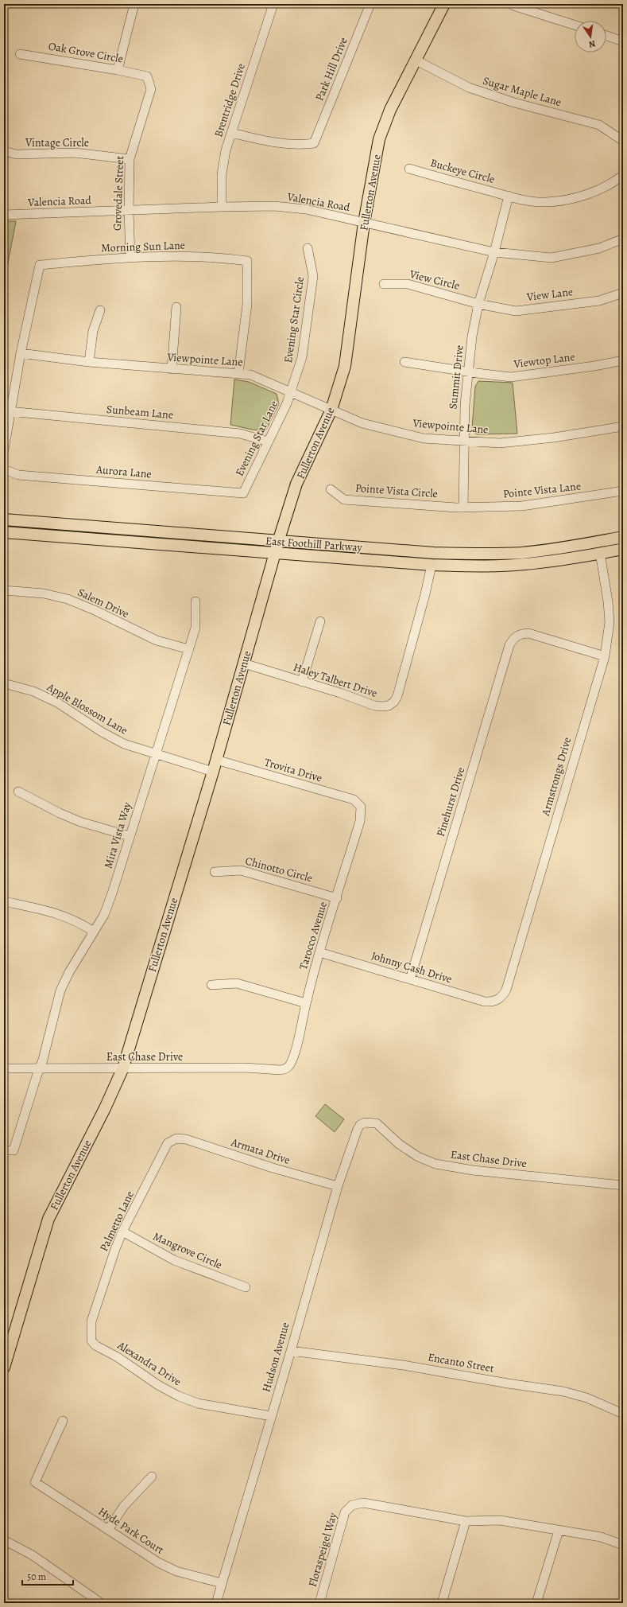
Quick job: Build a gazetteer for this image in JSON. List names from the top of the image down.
{
  "streets": {
    "main road": ["Fullerton Avenue", "East Foothill Parkway"],
    "street": [
      "Oak Grove Circle",
      "Park Hill Drive",
      "Sugar Maple Lane",
      "Brentridge Drive",
      "Vintage Circle",
      "Buckeye Circle",
      "Grovedale Street",
      "Valencia Road",
      "Morning Sun Lane",
      "View Circle",
      "View Lane",
      "Evening Star Circle",
      "Viewpointe Lane",
      "Viewtop Lane",
      "Summit Drive",
      "Sunbeam Lane",
      "Evening Star Lane",
      "Aurora Lane",
      "Pointe Vista Lane",
      "Pointe Vista Circle",
      "Salem Drive",
      "Haley Talbert Drive",
      "Apple Blossom Lane",
      "Trovita Drive",
      "Armstrongs Drive",
      "Pinehurst Drive",
      "Mira Vista Way",
      "Chinotto Circle",
      "Tarocco Avenue",
      "Johnny Cash Drive",
      "East Chase Drive",
      "Armata Drive",
      "Palmetto Lane",
      "Mangrove Circle",
      "Hudson Avenue",
      "Encanto Street",
      "Alexandra Drive",
      "Hyde Park Court",
      "Floraspeigel Way"
    ]
  },
  "crossings": [
    ["Oak Grove Circle", "Grovedale Street"],
    ["Park Hill Drive", "Brentridge Drive"],
    ["Sugar Maple Lane", "Fullerton Avenue"],
    ["Brentridge Drive", "Valencia Road"],
    ["Vintage Circle", "Grovedale Street"],
    ["Buckeye Circle", "Summit Drive"],
    ["Fullerton Avenue", "Valencia Road"],
    ["Fullerton Avenue", "Viewpointe Lane"],
    ["Fullerton Avenue", "East Foothill Parkway"],
    ["Fullerton Avenue", "Haley Talbert Drive"],
    ["Fullerton Avenue", "Apple Blossom Lane"],
    ["Fullerton Avenue", "Trovita Drive"],
    ["Fullerton Avenue", "East Chase Drive"],
    ["Grovedale Street", "Valencia Road"],
    ["Grovedale Street", "Morning Sun Lane"],
    ["Valencia Road", "Summit Drive"],
    ["Morning Sun Lane", "Viewpointe Lane"],
    ["View Circle", "View Lane"],
    ["View Circle", "Summit Drive"],
    ["View Lane", "Summit Drive"],
    ["Evening Star Circle", "Viewpointe Lane"],
    ["Evening Star Circle", "Evening Star Lane"],
    ["Viewpointe Lane", "Summit Drive"],
    ["Viewpointe Lane", "Evening Star Lane"],
    ["Viewtop Lane", "Summit Drive"],
    ["Summit Drive", "Pointe Vista Lane"],
    ["Summit Drive", "Pointe Vista Circle"],
    ["Sunbeam Lane", "Evening Star Lane"],
    ["Evening Star Lane", "Aurora Lane"],
    ["Pointe Vista Lane", "Pointe Vista Circle"],
    ["East Foothill Parkway", "Haley Talbert Drive"],
    ["East Foothill Parkway", "Armstrongs Drive"],
    ["Salem Drive", "Mira Vista Way"],
    ["Apple Blossom Lane", "Mira Vista Way"],
    ["Trovita Drive", "Tarocco Avenue"],
    ["Armstrongs Drive", "Pinehurst Drive"],
    ["Armstrongs Drive", "Johnny Cash Drive"],
    ["Pinehurst Drive", "Johnny Cash Drive"],
    ["Mira Vista Way", "East Chase Drive"],
    ["Chinotto Circle", "Tarocco Avenue"],
    ["Tarocco Avenue", "Johnny Cash Drive"],
    ["Tarocco Avenue", "East Chase Drive"],
    ["East Chase Drive", "Hudson Avenue"],
    ["Armata Drive", "Palmetto Lane"],
    ["Armata Drive", "Hudson Avenue"],
    ["Palmetto Lane", "Mangrove Circle"],
    ["Palmetto Lane", "Alexandra Drive"],
    ["Hudson Avenue", "Encanto Street"],
    ["Hudson Avenue", "Alexandra Drive"],
    ["Hudson Avenue", "Hyde Park Court"]
  ],
  "scale_bar": "50 m",
  "north": "bottom"
}
